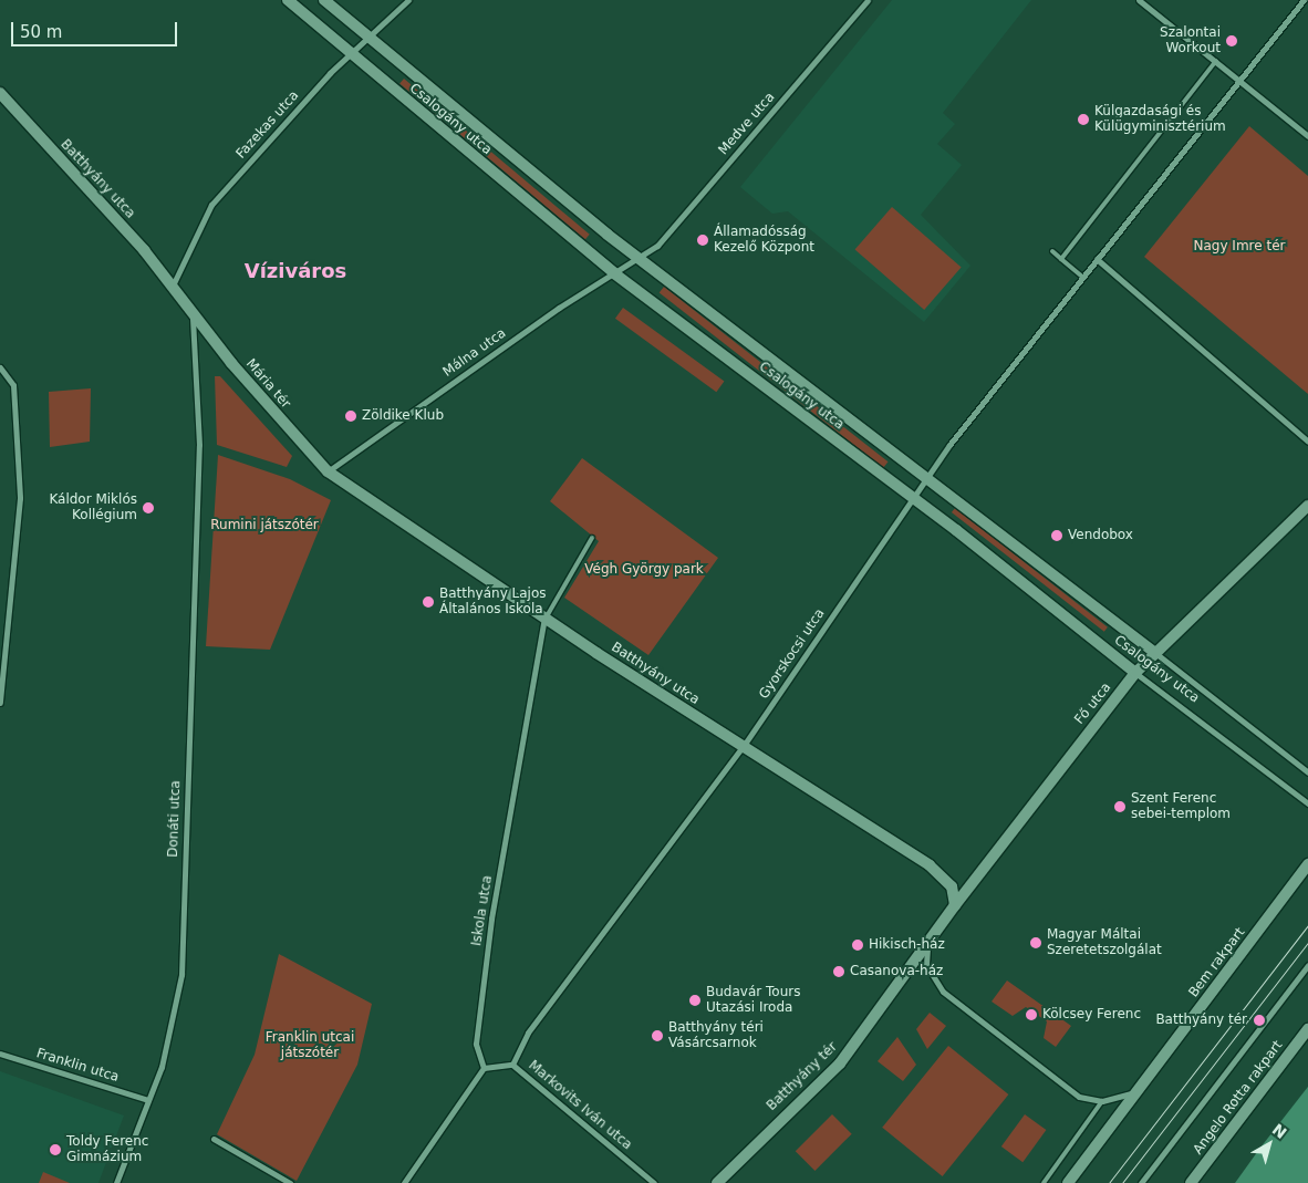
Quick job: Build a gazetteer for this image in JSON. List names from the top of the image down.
{
  "streets": {
    "street": [
      "Csalogány utca",
      "Medve utca",
      "Fazekas utca",
      "Batthyány utca",
      "Málna utca",
      "Mária tér",
      "Gyorskocsi utca",
      "Fő utca",
      "Donáti utca",
      "Iskola utca",
      "Bem rakpart",
      "Franklin utca",
      "Batthyány tér",
      "Angelo Rotta rakpart",
      "Markovits Iván utca"
    ]
  },
  "crossings": [
    ["Csalogány utca", "Medve utca"],
    ["Csalogány utca", "Fazekas utca"],
    ["Csalogány utca", "Málna utca"],
    ["Csalogány utca", "Gyorskocsi utca"],
    ["Csalogány utca", "Fő utca"],
    ["Medve utca", "Málna utca"],
    ["Fazekas utca", "Batthyány utca"],
    ["Fazekas utca", "Mária tér"],
    ["Batthyány utca", "Málna utca"],
    ["Batthyány utca", "Mária tér"],
    ["Batthyány utca", "Gyorskocsi utca"],
    ["Batthyány utca", "Fő utca"],
    ["Batthyány utca", "Iskola utca"],
    ["Málna utca", "Mária tér"],
    ["Mária tér", "Donáti utca"],
    ["Gyorskocsi utca", "Markovits Iván utca"],
    ["Fő utca", "Batthyány tér"],
    ["Donáti utca", "Franklin utca"],
    ["Iskola utca", "Markovits Iván utca"]
  ],
  "districts": ["Víziváros"],
  "parks": [
    "Nagy Imre tér",
    "Rumini játszótér",
    "Végh György park",
    "Franklin utcai játszótér"
  ],
  "places": [
    "Szalontai Workout",
    "Külgazdasági és Külügyminisztérium",
    "Államadósság Kezelő Központ",
    "Zöldike Klub",
    "Káldor Miklós Kollégium",
    "Vendobox",
    "Batthyány Lajos Általános Iskola",
    "Szent Ferenc sebei-templom",
    "Magyar Máltai Szeretetszolgálat",
    "Hikisch-ház",
    "Casanova-ház",
    "Budavár Tours Utazási Iroda",
    "Kölcsey Ferenc",
    "Batthyány tér",
    "Batthyány téri Vásárcsarnok",
    "Toldy Ferenc Gimnázium"
  ],
  "scale_bar": "50 m",
  "north": "top right"
}
